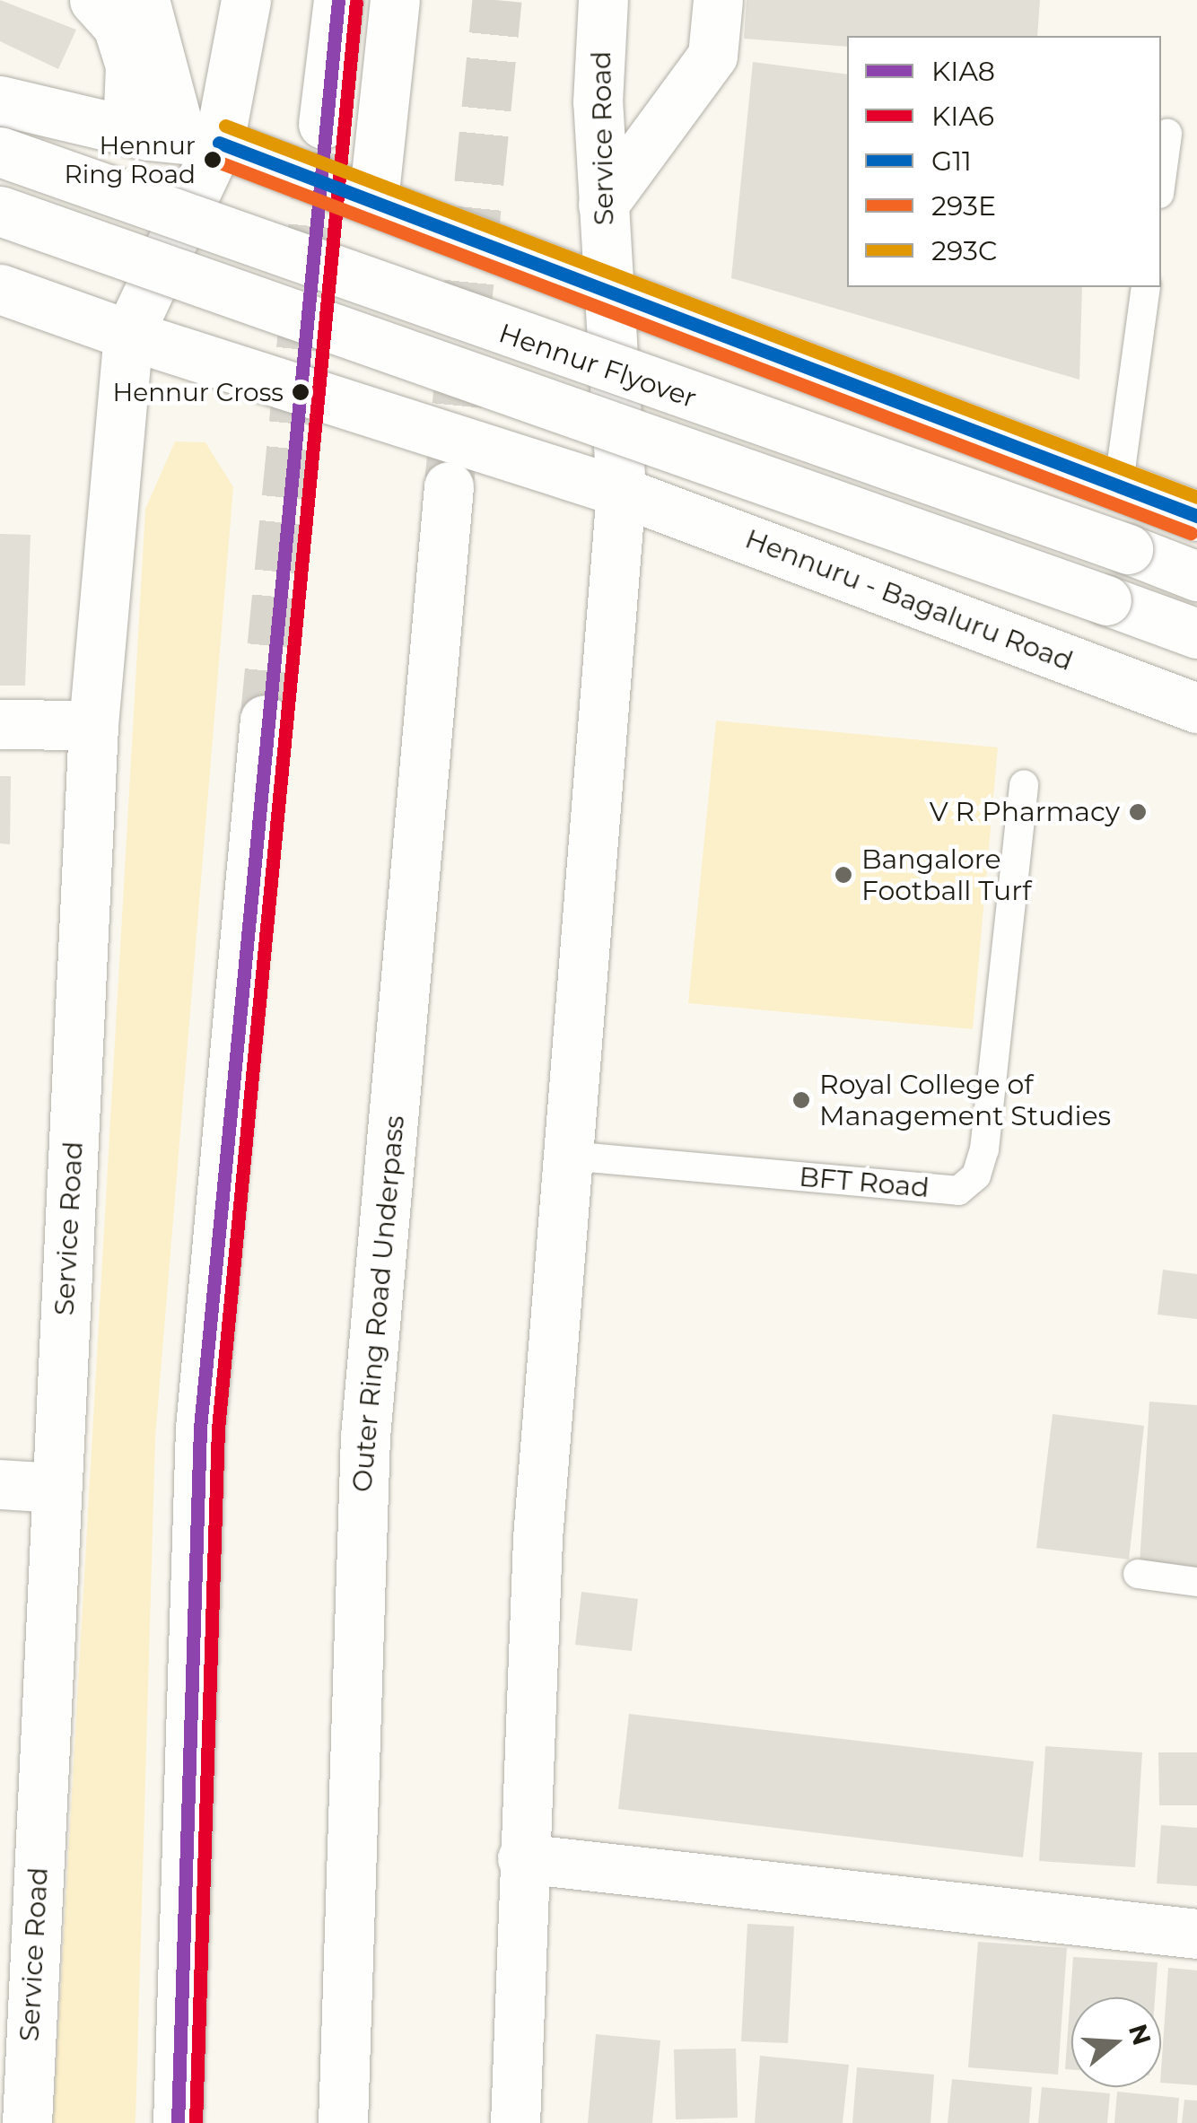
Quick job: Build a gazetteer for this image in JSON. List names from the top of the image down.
{
  "streets": {
    "main road": [
      "Service Road",
      "Hennur Flyover",
      "Hennuru - Bagaluru Road",
      "Outer Ring Road Underpass"
    ],
    "lane": ["BFT Road"]
  },
  "crossings": [
    ["Service Road", "Hennuru - Bagaluru Road"],
    ["Service Road", "BFT Road"]
  ],
  "places": [
    "Hennur Ring Road",
    "Hennur Cross",
    "V R Pharmacy",
    "Bangalore Football Turf",
    "Royal College of Management Studies"
  ],
  "lines": [
    "transit line KIA8",
    "transit line KIA6",
    "transit line 293C",
    "transit line G11",
    "transit line 293E"
  ],
  "legend": [
    "KIA8",
    "KIA6",
    "G11",
    "293E",
    "293C"
  ],
  "north": "right"
}
